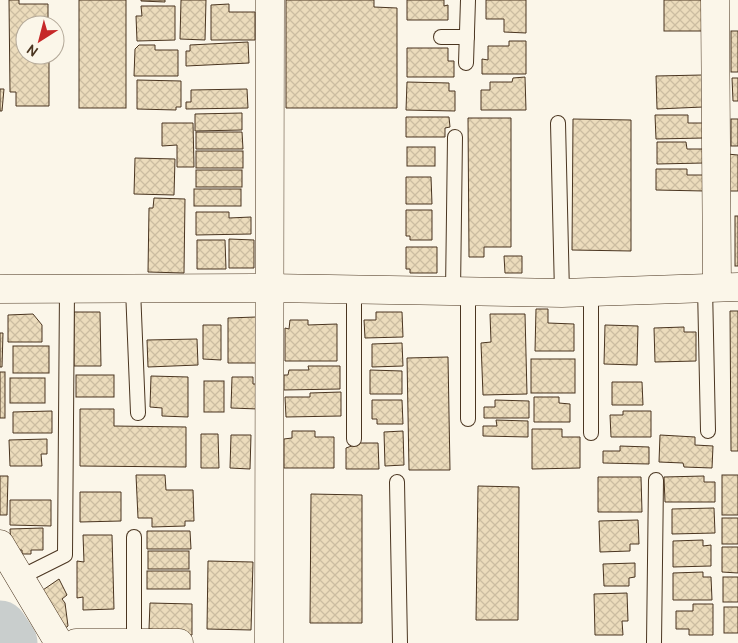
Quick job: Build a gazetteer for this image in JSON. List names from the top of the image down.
{
  "north": "bottom left"
}
